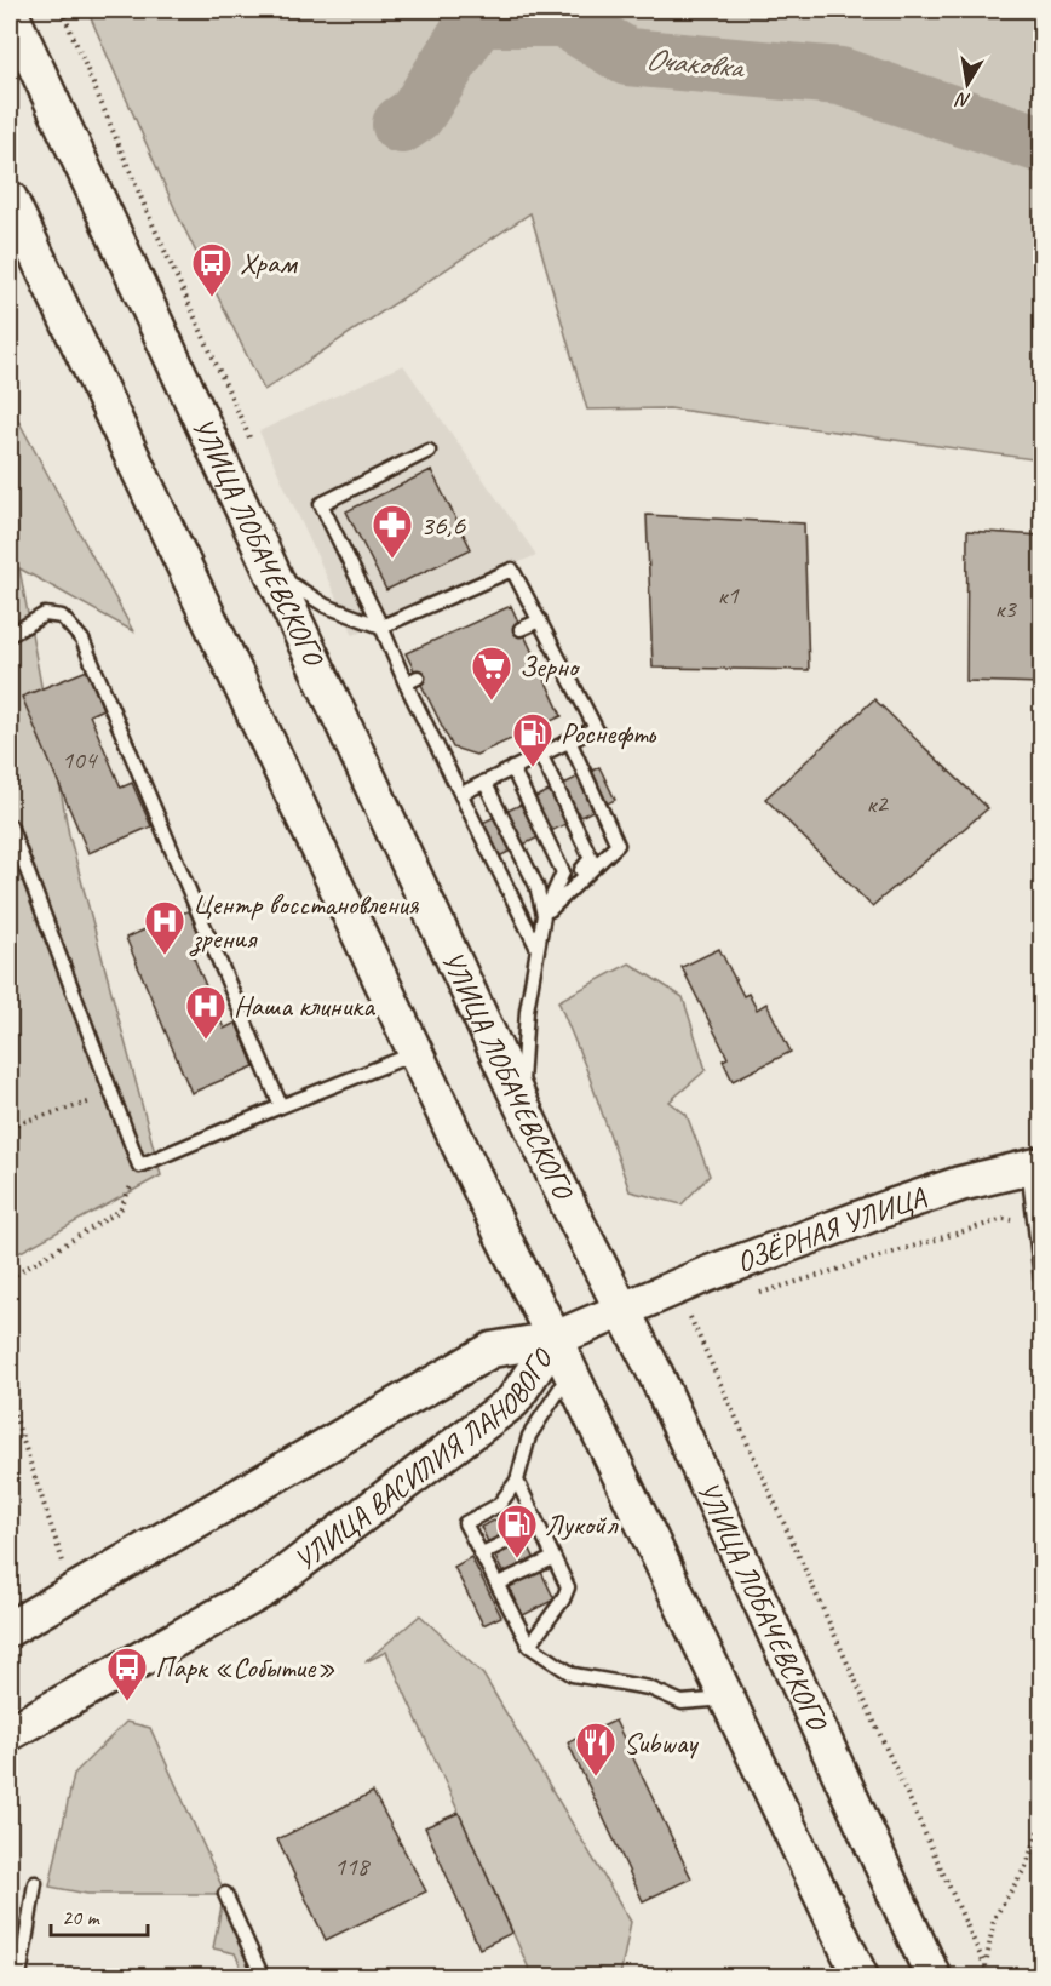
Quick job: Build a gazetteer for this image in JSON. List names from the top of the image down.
{
  "streets": {
    "main road": ["УЛИЦА ЛОБАЧЕВСКОГО", "ОЗЁРНАЯ УЛИЦА", "УЛИЦА ВАСИЛИЯ ЛАНОВОГО"]
  },
  "crossings": [
    ["УЛИЦА ЛОБАЧЕВСКОГО", "ОЗЁРНАЯ УЛИЦА"],
    ["ОЗЁРНАЯ УЛИЦА", "УЛИЦА ВАСИЛИЯ ЛАНОВОГО"]
  ],
  "water": ["Очаковка"],
  "places": {
    "bus stop": ["Храм", "Парк «Событие»"],
    "pharmacy": ["36,6"],
    "supermarket": ["Зерно"],
    "fuel station": ["Роснефть", "Лукойл"],
    "hospital": ["Центр восстановления зрения", "Наша клиника"],
    "restaurant": ["Subway"]
  },
  "house_numbers": [
    "к1",
    "к3",
    "104",
    "к2",
    "118"
  ],
  "scale_bar": "20 m",
  "north": "bottom"
}
